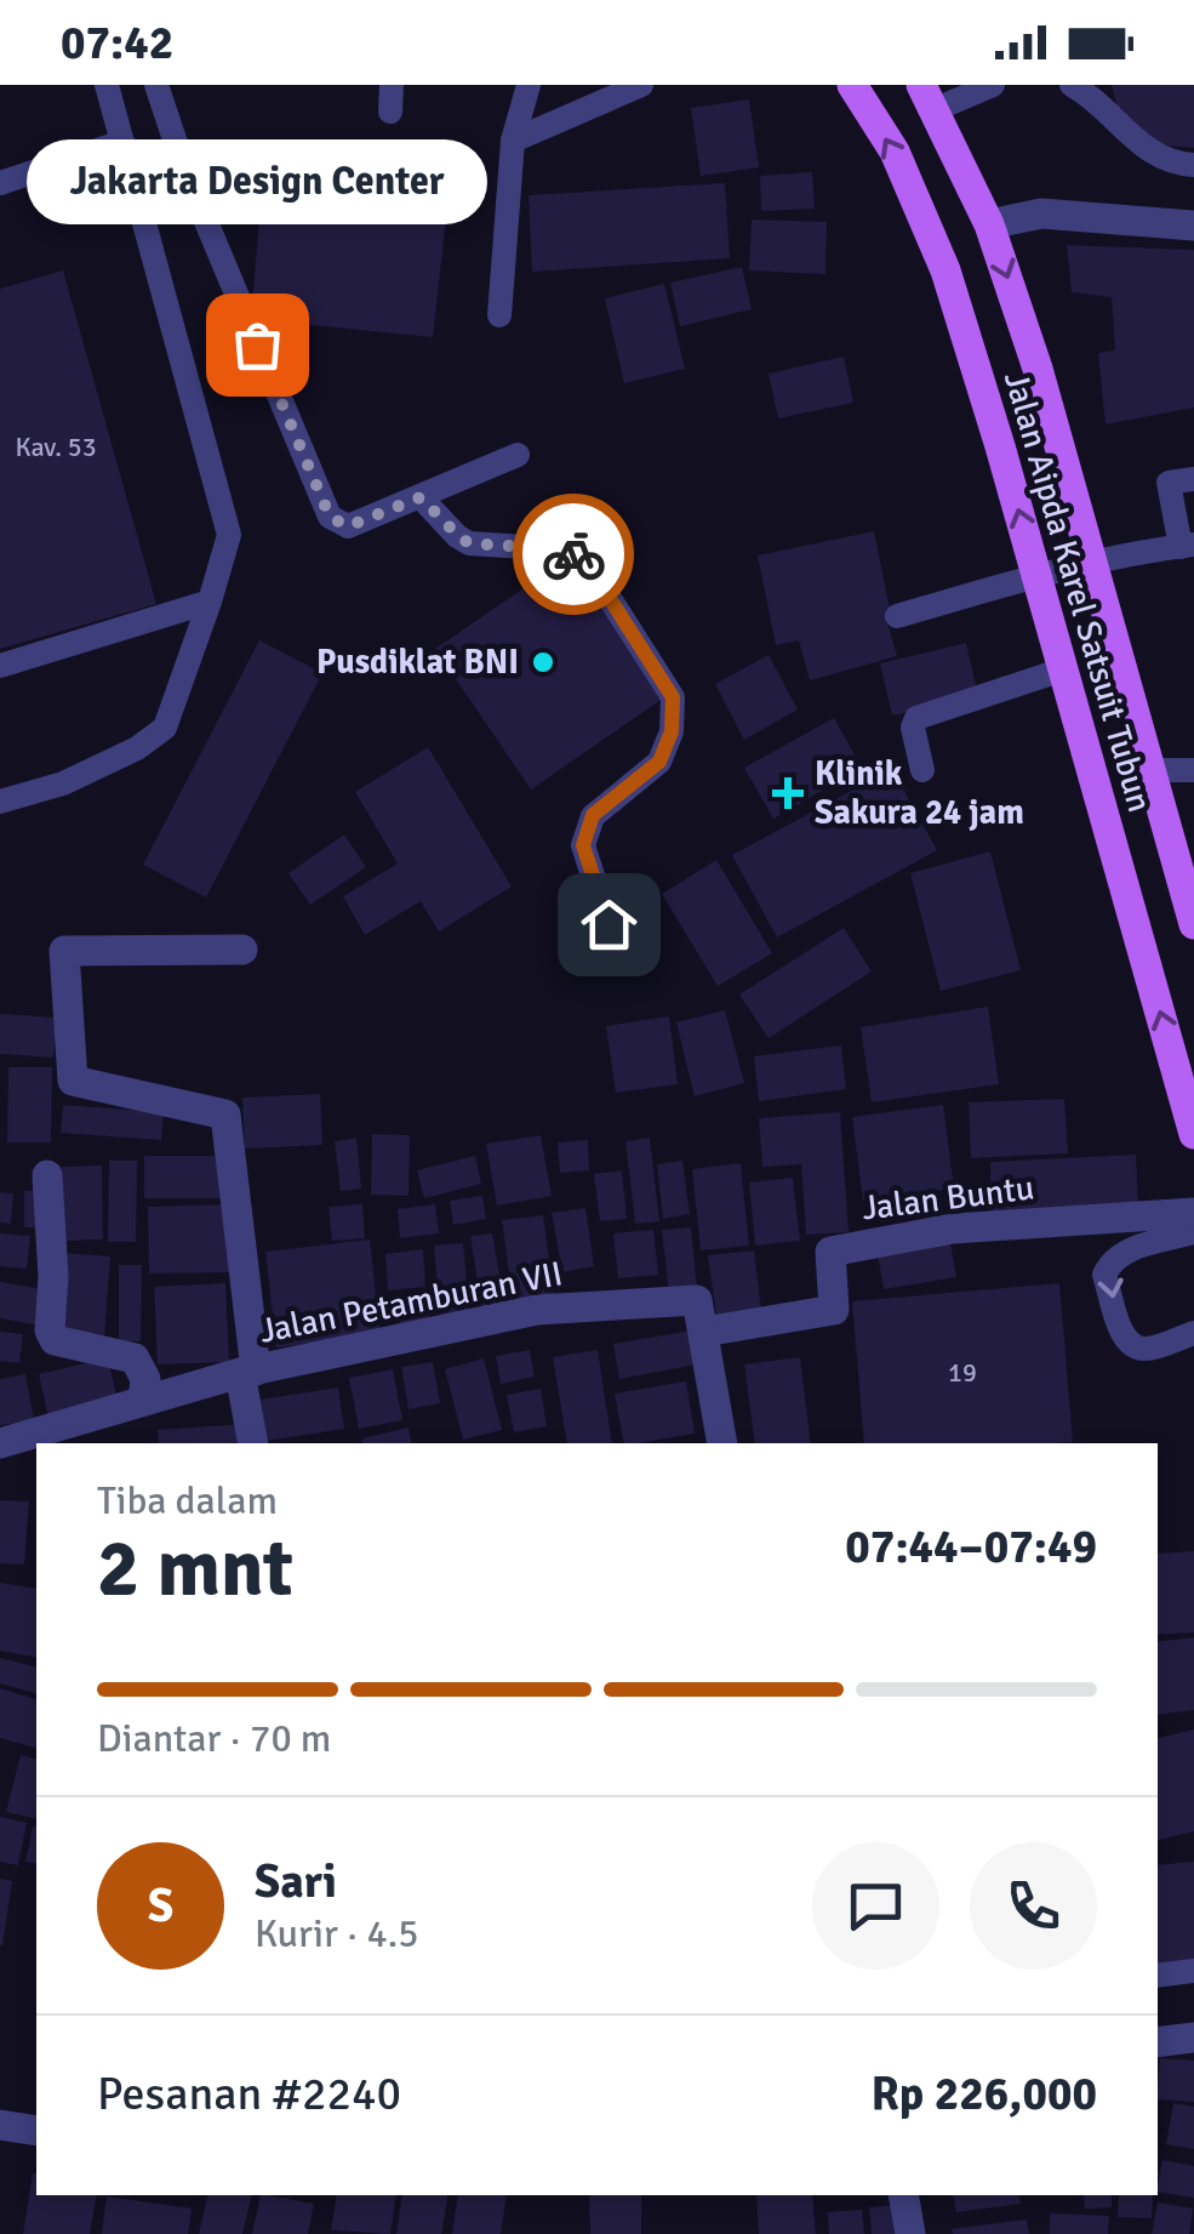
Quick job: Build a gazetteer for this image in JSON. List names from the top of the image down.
{
  "streets": {
    "main road": ["Jalan Aipda Karel Satsuit Tubun"],
    "street": ["Jalan Buntu", "Jalan Petamburan VII"]
  },
  "crossings": [
    ["Jalan Buntu", "Jalan Petamburan VII"]
  ],
  "places": {
    "other": ["Jakarta Design Center", "Pusdiklat BNI"],
    "health": ["Klinik Sakura 24 jam"]
  },
  "house_numbers": ["Kav. 53", "19"],
  "page": {
    "status": "07:42",
    "bubble": "Jakarta Design Center",
    "heading": ["2 mnt", "Tiba dalam", "07:44–07:49"],
    "panel": [
      "Sari",
      "Kurir · 4.5",
      "Pesanan #2240",
      "Rp 226,000"
    ],
    "bar": "Diantar · 70 m",
    "round": "S"
  }
}
